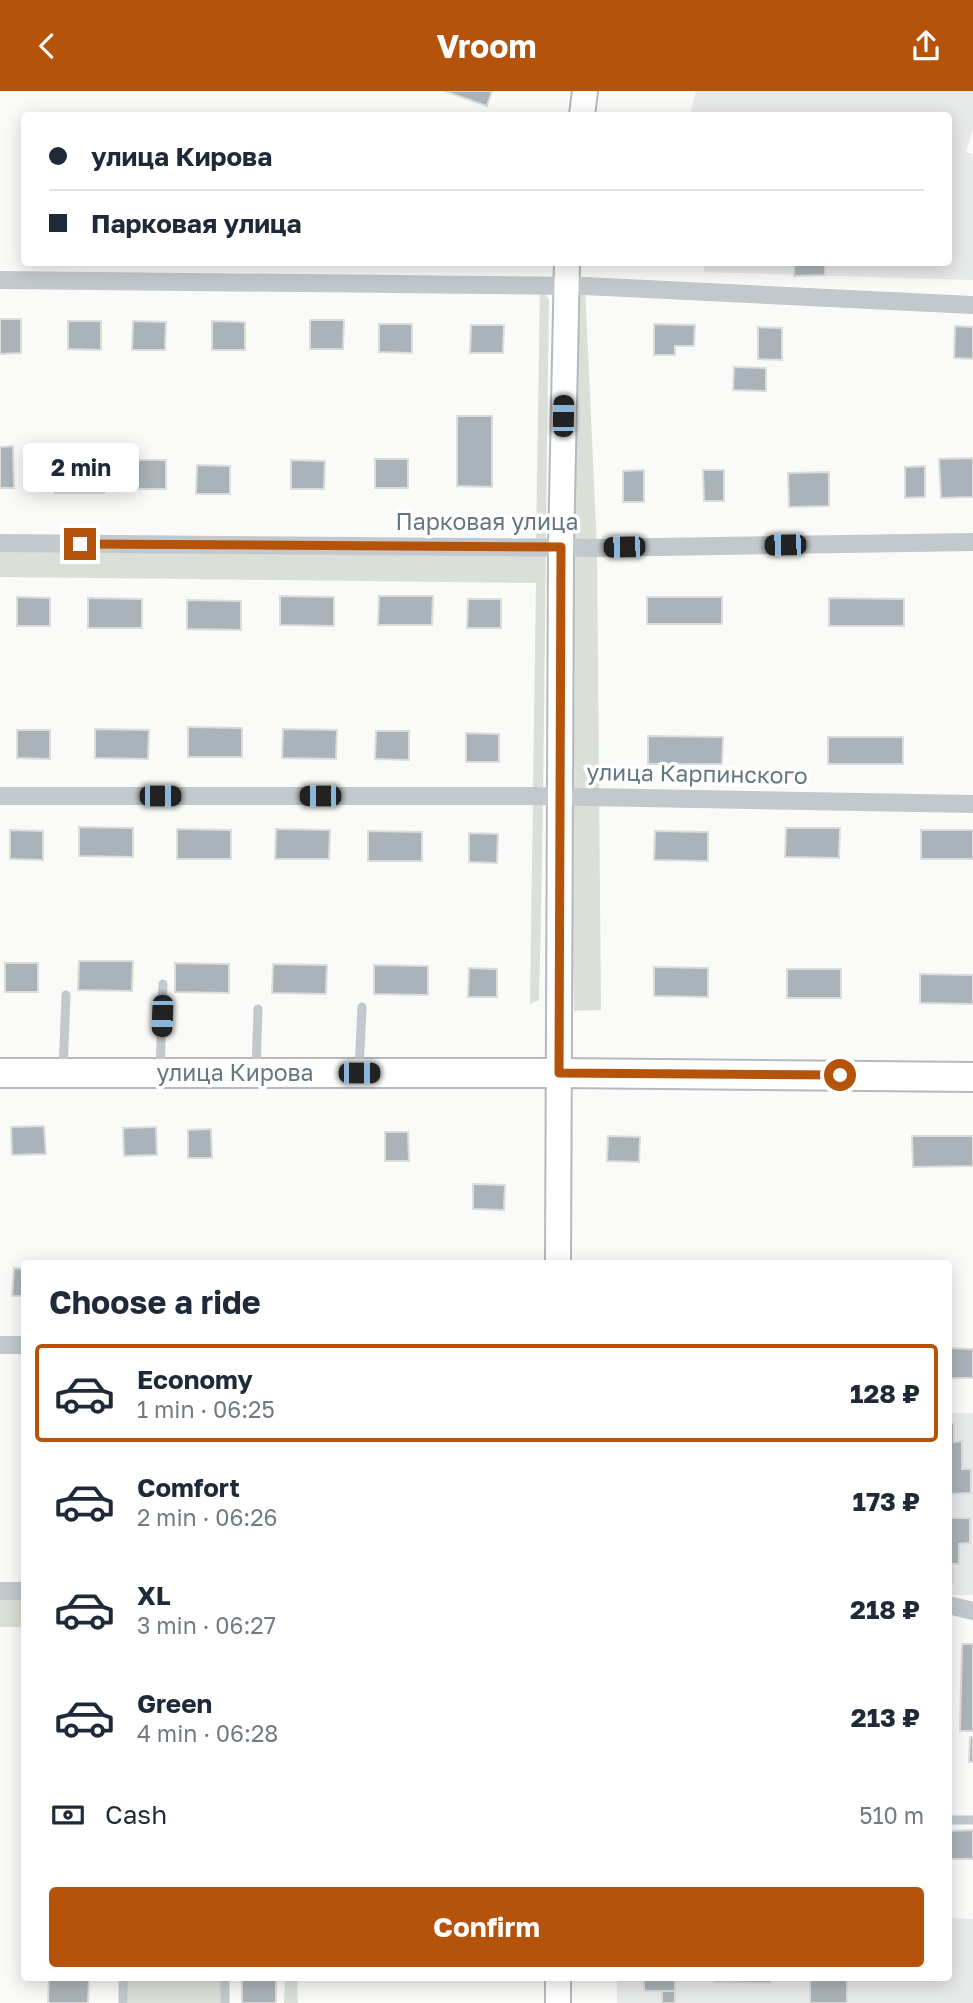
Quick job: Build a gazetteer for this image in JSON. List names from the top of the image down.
{
  "streets": {
    "main road": ["улица Кирова"],
    "street": ["Парковая улица", "улица Карпинского"]
  },
  "page": {
    "header": "Vroom",
    "banner": ["улица Кирова", "Парковая улица"],
    "bubble": "2 min",
    "heading": "Choose a ride",
    "list": [
      {
        "name": "Economy",
        "note": "1 min · 06:25",
        "value": "128 ₽"
      },
      {
        "name": "Comfort",
        "note": "2 min · 06:26",
        "value": "173 ₽"
      },
      {
        "name": "XL",
        "note": "3 min · 06:27",
        "value": "218 ₽"
      },
      {
        "name": "Green",
        "note": "4 min · 06:28",
        "value": "213 ₽"
      }
    ],
    "pay": ["Cash", "510 m"],
    "buttons": "Confirm"
  }
}
